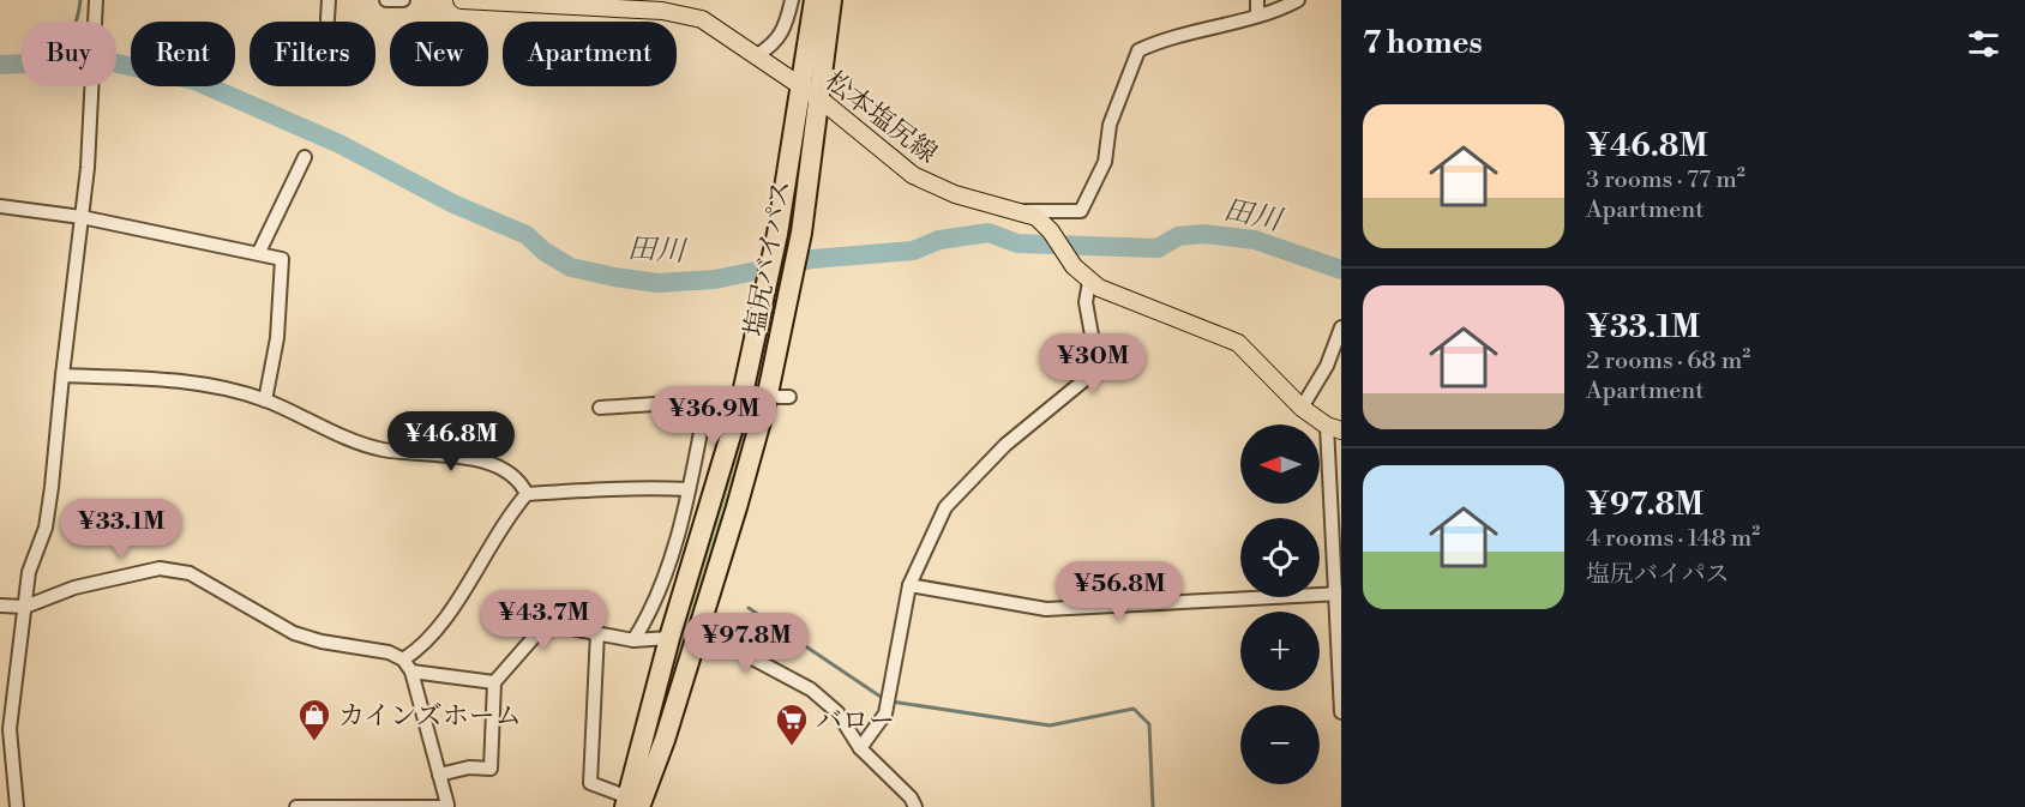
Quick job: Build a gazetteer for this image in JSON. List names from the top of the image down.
{
  "streets": {
    "highway": ["塩尻バイパス"],
    "main road": ["松本塩尻線"]
  },
  "crossings": [
    ["松本塩尻線", "塩尻バイパス"]
  ],
  "water": ["田川"],
  "places": {
    "shop": ["カインズホーム"],
    "supermarket": ["バロー"]
  },
  "north": "left",
  "page": {
    "heading": "7 homes",
    "chip": [
      "Buy",
      "Rent",
      "Filters",
      "New",
      "Apartment"
    ],
    "list": [
      {
        "name": "¥46.8M",
        "note": "3 rooms · 77 m² · Apartment"
      },
      {
        "name": "¥33.1M",
        "note": "2 rooms · 68 m² · Apartment"
      },
      {
        "name": "¥97.8M",
        "note": "4 rooms · 148 m² · 塩尻バイパス"
      }
    ],
    "price": [
      "¥30M",
      "¥36.9M",
      "¥46.8M",
      "¥33.1M",
      "¥56.8M",
      "¥43.7M",
      "¥97.8M"
    ],
    "map_buttons": ["+", "−"]
  }
}
